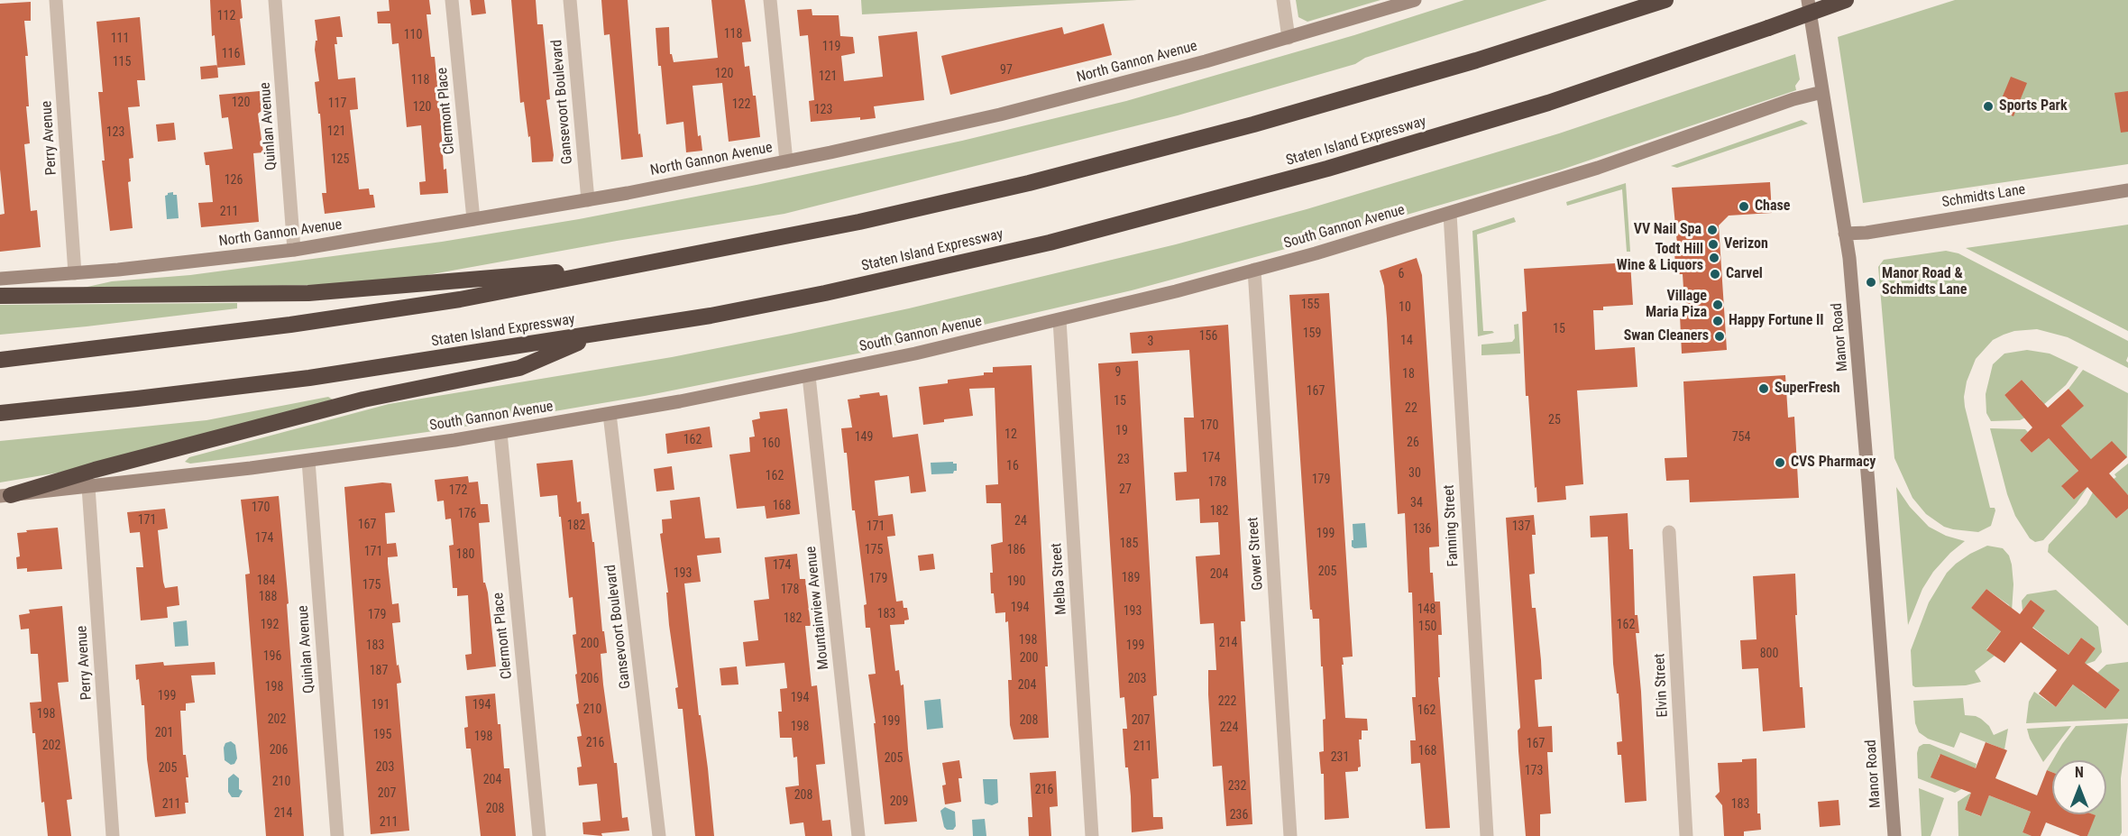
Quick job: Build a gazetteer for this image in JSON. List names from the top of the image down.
{
  "streets": {
    "highway": ["Staten Island Expressway"],
    "street": [
      "North Gannon Avenue",
      "Gansevoort Boulevard",
      "Clermont Place",
      "Quinlan Avenue",
      "Perry Avenue",
      "Schmidts Lane",
      "South Gannon Avenue",
      "Manor Road",
      "Fanning Street",
      "Gower Street",
      "Melba Street",
      "Mountainview Avenue",
      "Elvin Street"
    ]
  },
  "crossings": [
    ["North Gannon Avenue", "Gansevoort Boulevard"],
    ["North Gannon Avenue", "Clermont Place"],
    ["North Gannon Avenue", "Quinlan Avenue"],
    ["North Gannon Avenue", "Perry Avenue"],
    ["Gansevoort Boulevard", "South Gannon Avenue"],
    ["Clermont Place", "South Gannon Avenue"],
    ["Quinlan Avenue", "South Gannon Avenue"],
    ["Perry Avenue", "South Gannon Avenue"],
    ["Schmidts Lane", "Manor Road"],
    ["South Gannon Avenue", "Manor Road"],
    ["South Gannon Avenue", "Fanning Street"],
    ["South Gannon Avenue", "Gower Street"],
    ["South Gannon Avenue", "Melba Street"],
    ["South Gannon Avenue", "Mountainview Avenue"]
  ],
  "places": [
    "Sports Park",
    "Chase",
    "VV Nail Spa",
    "Verizon",
    "Todt Hill Wine & Liquors",
    "Carvel",
    "Manor Road & Schmidts Lane",
    "Village Maria Piza",
    "Happy Fortune II",
    "Swan Cleaners",
    "SuperFresh",
    "CVS Pharmacy"
  ],
  "house_numbers": [
    "112",
    "118",
    "110",
    "111",
    "119",
    "116",
    "115",
    "97",
    "120",
    "121",
    "118",
    "120",
    "117",
    "122",
    "120",
    "123",
    "121",
    "123",
    "125",
    "126",
    "211",
    "6",
    "155",
    "10",
    "15",
    "159",
    "156",
    "14",
    "3",
    "9",
    "18",
    "167",
    "15",
    "22",
    "25",
    "170",
    "19",
    "12",
    "149",
    "754",
    "162",
    "26",
    "160",
    "174",
    "23",
    "16",
    "30",
    "162",
    "179",
    "178",
    "27",
    "172",
    "34",
    "168",
    "170",
    "182",
    "176",
    "171",
    "24",
    "167",
    "182",
    "171",
    "137",
    "136",
    "199",
    "174",
    "185",
    "175",
    "186",
    "171",
    "180",
    "174",
    "205",
    "193",
    "204",
    "189",
    "179",
    "184",
    "190",
    "175",
    "178",
    "188",
    "194",
    "148",
    "193",
    "183",
    "179",
    "182",
    "192",
    "162",
    "150",
    "198",
    "214",
    "200",
    "183",
    "199",
    "800",
    "196",
    "200",
    "187",
    "206",
    "203",
    "204",
    "198",
    "199",
    "194",
    "222",
    "191",
    "194",
    "210",
    "162",
    "198",
    "202",
    "208",
    "207",
    "199",
    "198",
    "224",
    "201",
    "195",
    "198",
    "216",
    "167",
    "202",
    "211",
    "206",
    "168",
    "231",
    "205",
    "203",
    "205",
    "173",
    "204",
    "210",
    "232",
    "216",
    "207",
    "208",
    "209",
    "211",
    "183",
    "208",
    "214",
    "236",
    "211"
  ],
  "north": "top"
}
